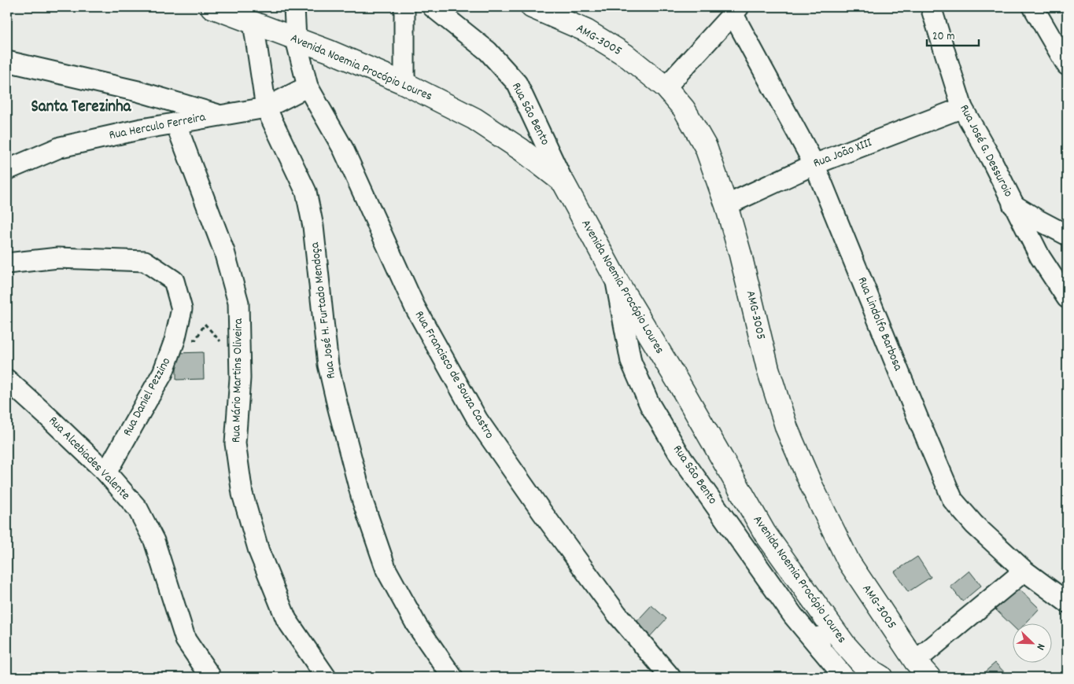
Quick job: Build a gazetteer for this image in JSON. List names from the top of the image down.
{
  "streets": {
    "street": [
      "AMG-3005",
      "Avenida Noemia Procópio Loures",
      "Rua São Bento",
      "Rua Herculo Ferreira",
      "Rua José G. Dessuroio",
      "Rua João XIII",
      "Rua José H. Furtado Mendoça",
      "Rua Lindolfo Barbosa",
      "Rua Francisco de Souza Castro",
      "Rua Mário Martins Oliveira",
      "Rua Daniel Pezzino",
      "Rua Alcebiades Valente"
    ]
  },
  "crossings": [
    ["AMG-3005", "Rua João XIII"],
    ["Avenida Noemia Procópio Loures", "Rua São Bento"],
    ["Avenida Noemia Procópio Loures", "Rua José H. Furtado Mendoça"],
    ["Avenida Noemia Procópio Loures", "Rua Francisco de Souza Castro"],
    ["Rua Herculo Ferreira", "Rua José H. Furtado Mendoça"],
    ["Rua Herculo Ferreira", "Rua Francisco de Souza Castro"],
    ["Rua Herculo Ferreira", "Rua Mário Martins Oliveira"],
    ["Rua José G. Dessuroio", "Rua João XIII"],
    ["Rua João XIII", "Rua Lindolfo Barbosa"],
    ["Rua Daniel Pezzino", "Rua Alcebiades Valente"]
  ],
  "districts": ["Santa Terezinha"],
  "scale_bar": "20 m",
  "north": "bottom right"
}
